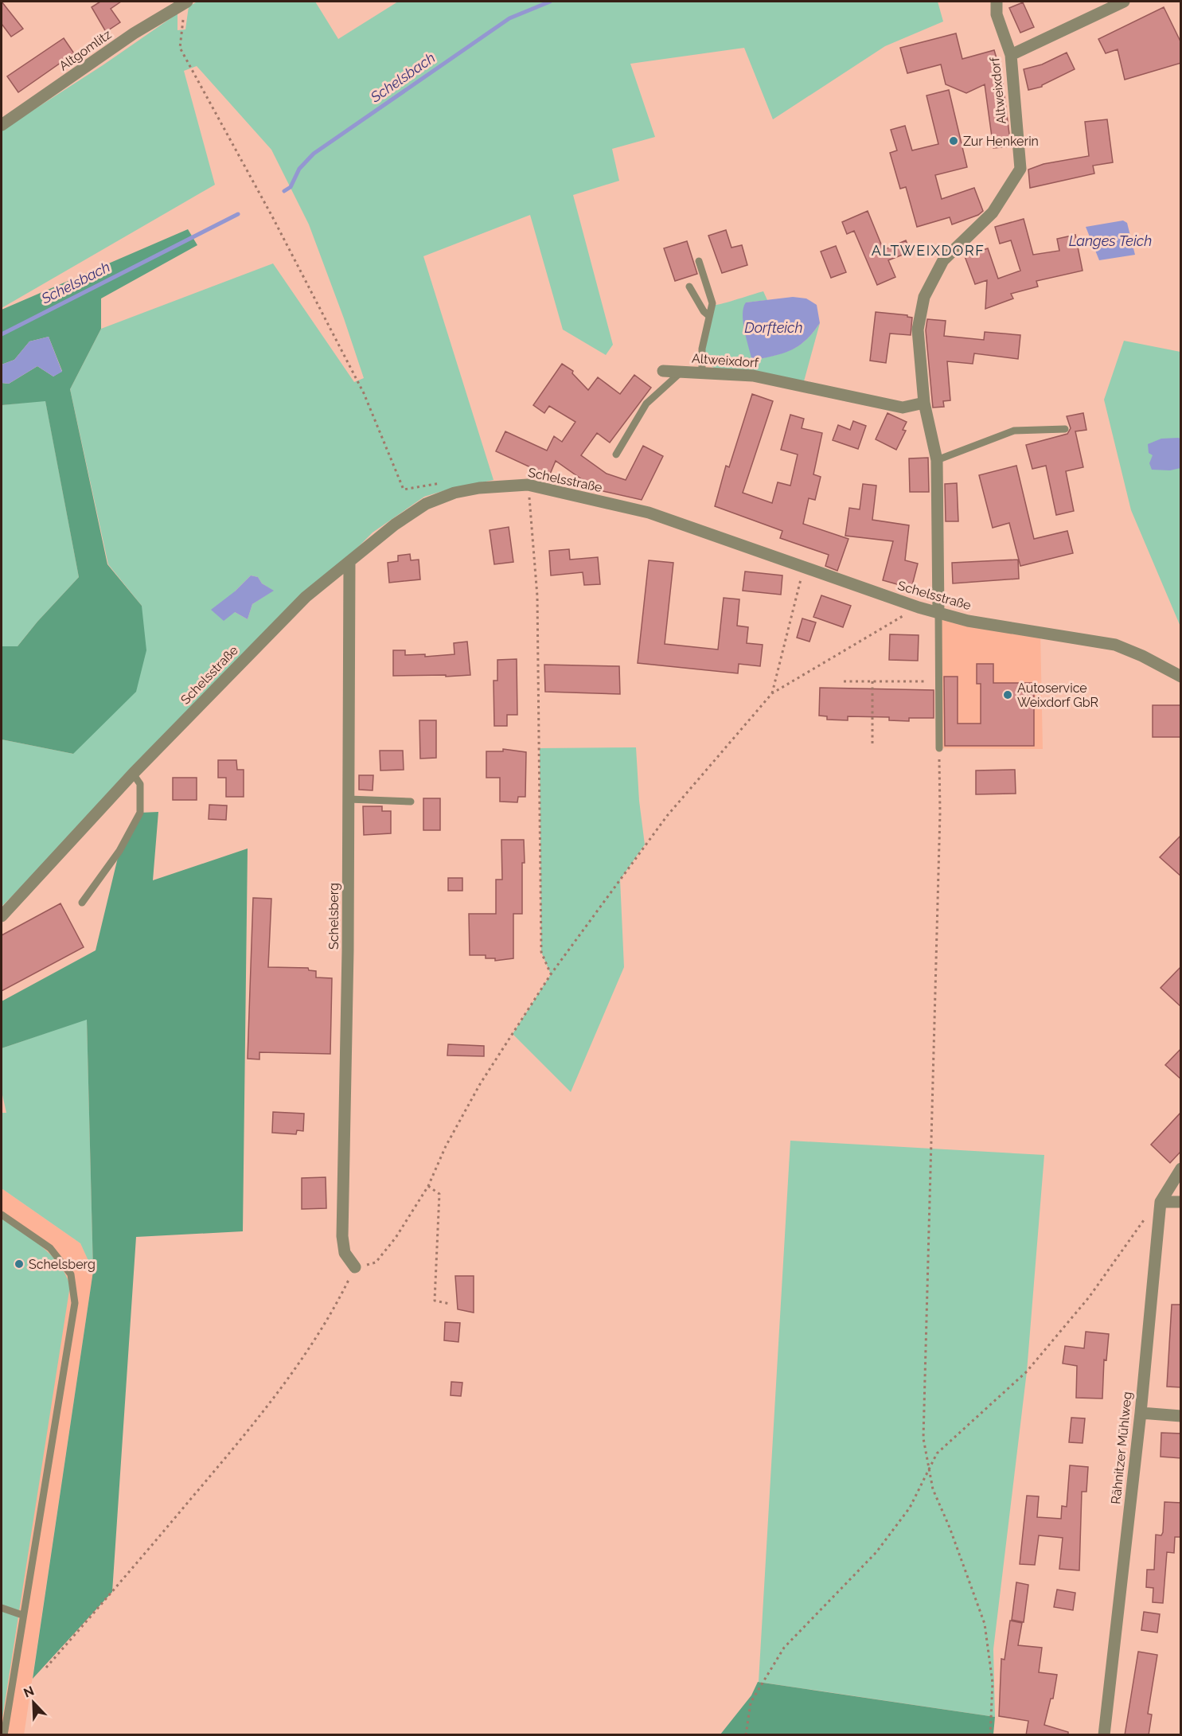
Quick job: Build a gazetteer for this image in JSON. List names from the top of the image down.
{
  "streets": {
    "street": [
      "Altgomlitz",
      "Altweixdorf",
      "Schelsstraße",
      "Schelsberg",
      "Rähnitzer Mühlweg"
    ]
  },
  "crossings": [
    ["Altweixdorf", "Schelsstraße"],
    ["Schelsstraße", "Schelsberg"]
  ],
  "districts": ["ALTWEIXDORF"],
  "water": ["Schelsbach", "Langes Teich", "Dorfteich"],
  "places": ["Zur Henkerin", "Autoservice Weixdorf GbR", "Schelsberg"],
  "north": "top left"
}
